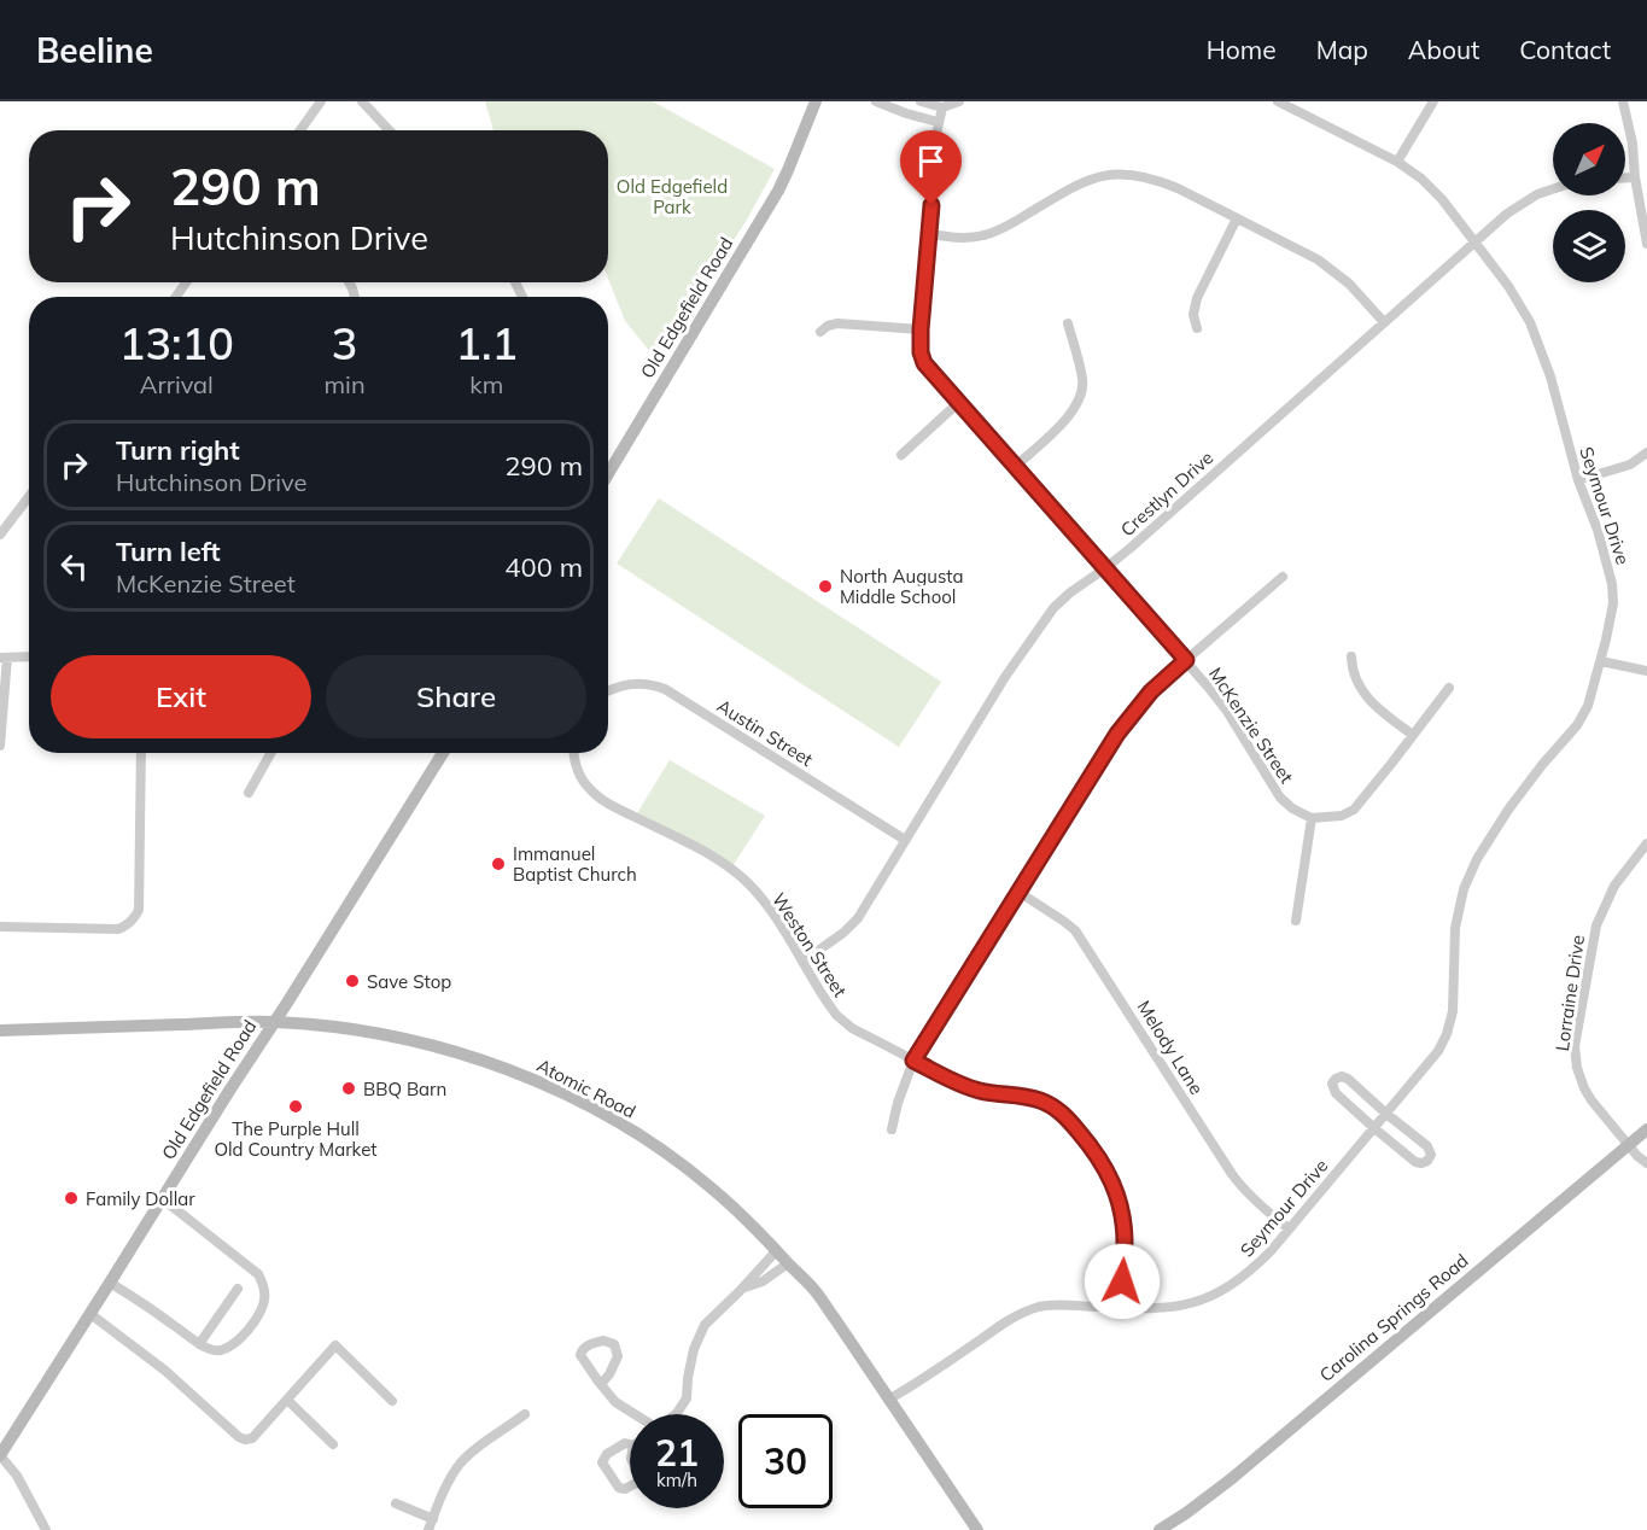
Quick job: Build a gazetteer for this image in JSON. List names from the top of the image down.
{
  "streets": {
    "street": [
      "Old Edgefield Road",
      "Crestlyn Drive",
      "Seymour Drive",
      "McKenzie Street",
      "Austin Street",
      "Weston Street",
      "Lorraine Drive",
      "Melody Lane",
      "Atomic Road",
      "Carolina Springs Road"
    ]
  },
  "crossings": [
    ["Old Edgefield Road", "Atomic Road"],
    ["Crestlyn Drive", "Seymour Drive"],
    ["Crestlyn Drive", "McKenzie Street"],
    ["Crestlyn Drive", "Austin Street"],
    ["Crestlyn Drive", "Weston Street"],
    ["Seymour Drive", "Weston Street"],
    ["Seymour Drive", "Melody Lane"],
    ["Seymour Drive", "Atomic Road"],
    ["Lorraine Drive", "Carolina Springs Road"]
  ],
  "parks": ["Old Edgefield Park"],
  "places": [
    "North Augusta Middle School",
    "Immanuel Baptist Church",
    "Save Stop",
    "BBQ Barn",
    "The Purple Hull Old Country Market",
    "Family Dollar"
  ],
  "north": "top right",
  "page": {
    "header": "Beeline",
    "nav": [
      "Home",
      "Map",
      "About",
      "Contact"
    ],
    "turn": ["290 m", "Hutchinson Drive"],
    "eta": [
      "13:10",
      "Arrival",
      "3",
      "min",
      "1.1",
      "km"
    ],
    "list": [
      {
        "name": "Turn right",
        "note": "Hutchinson Drive",
        "value": "290 m"
      },
      {
        "name": "Turn left",
        "note": "McKenzie Street",
        "value": "400 m"
      }
    ],
    "buttons": ["Exit", "Share"],
    "speed": "21 km/h",
    "limit": "30"
  }
}
